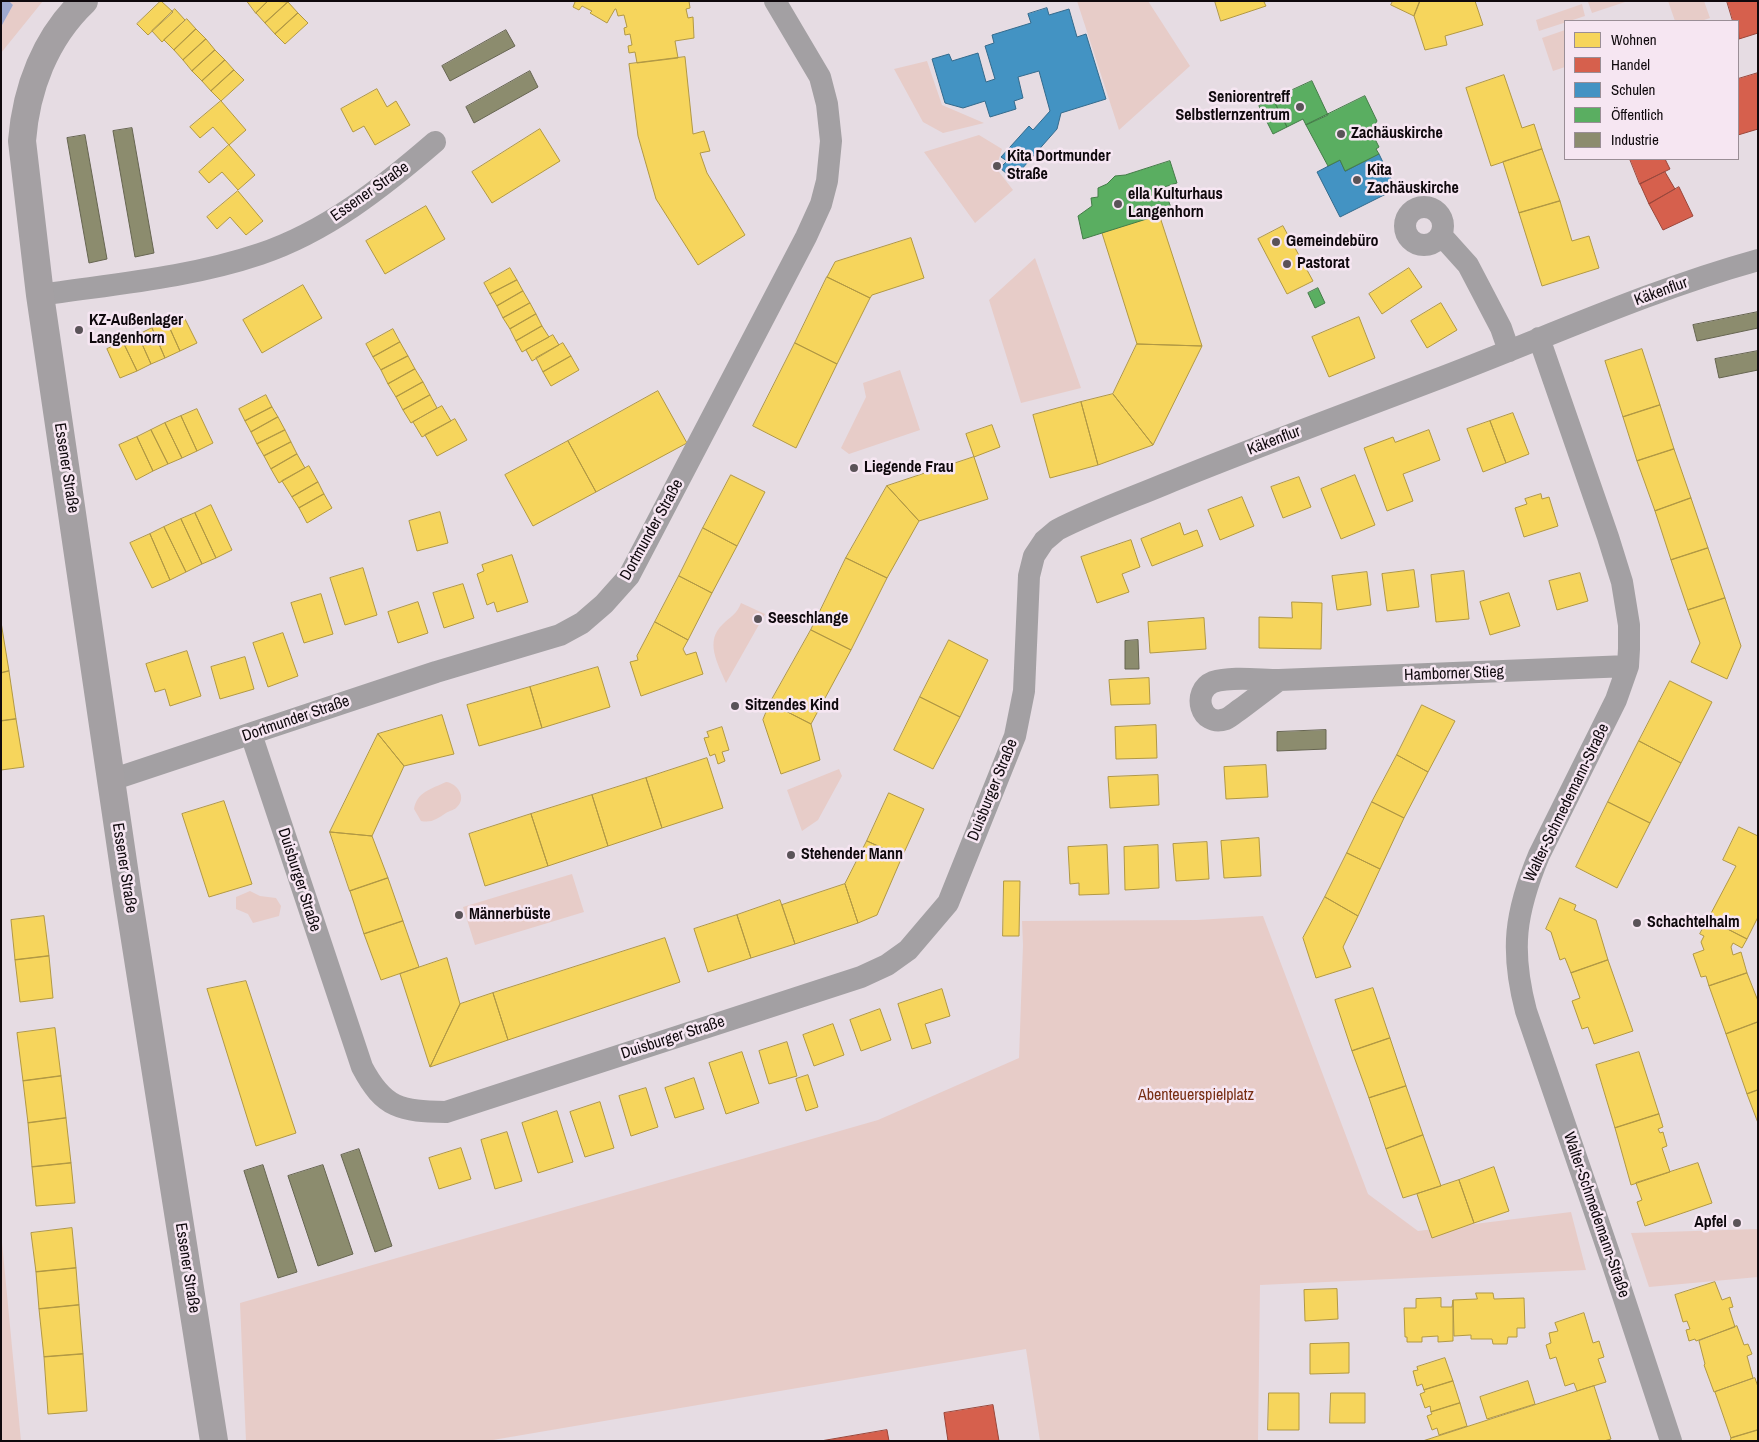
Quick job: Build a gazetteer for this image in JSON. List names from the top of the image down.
{
  "streets": {
    "street": [
      "Essener Straße",
      "Käkenflur",
      "Dortmunder Straße",
      "Hamborner Stieg",
      "Duisburger Straße",
      "Walter-Schmedemann-Straße"
    ]
  },
  "crossings": [
    ["Essener Straße", "Dortmunder Straße"],
    ["Käkenflur", "Duisburger Straße"],
    ["Käkenflur", "Walter-Schmedemann-Straße"],
    ["Dortmunder Straße", "Duisburger Straße"],
    ["Hamborner Stieg", "Walter-Schmedemann-Straße"]
  ],
  "parks": ["Abenteuerspielplatz"],
  "places": [
    "Seniorentreff Selbstlernzentrum",
    "Zachäuskirche",
    "Kita Dortmunder Straße",
    "Kita Zachäuskirche",
    "ella Kulturhaus Langenhorn",
    "Gemeindebüro",
    "Pastorat",
    "KZ-Außenlager Langenhorn",
    "Liegende Frau",
    "Seeschlange",
    "Sitzendes Kind",
    "Stehender Mann",
    "Männerbüste",
    "Schachtelhalm",
    "Apfel"
  ],
  "legend": [
    "Wohnen",
    "Handel",
    "Schulen",
    "Öffentlich",
    "Industrie"
  ]
}
